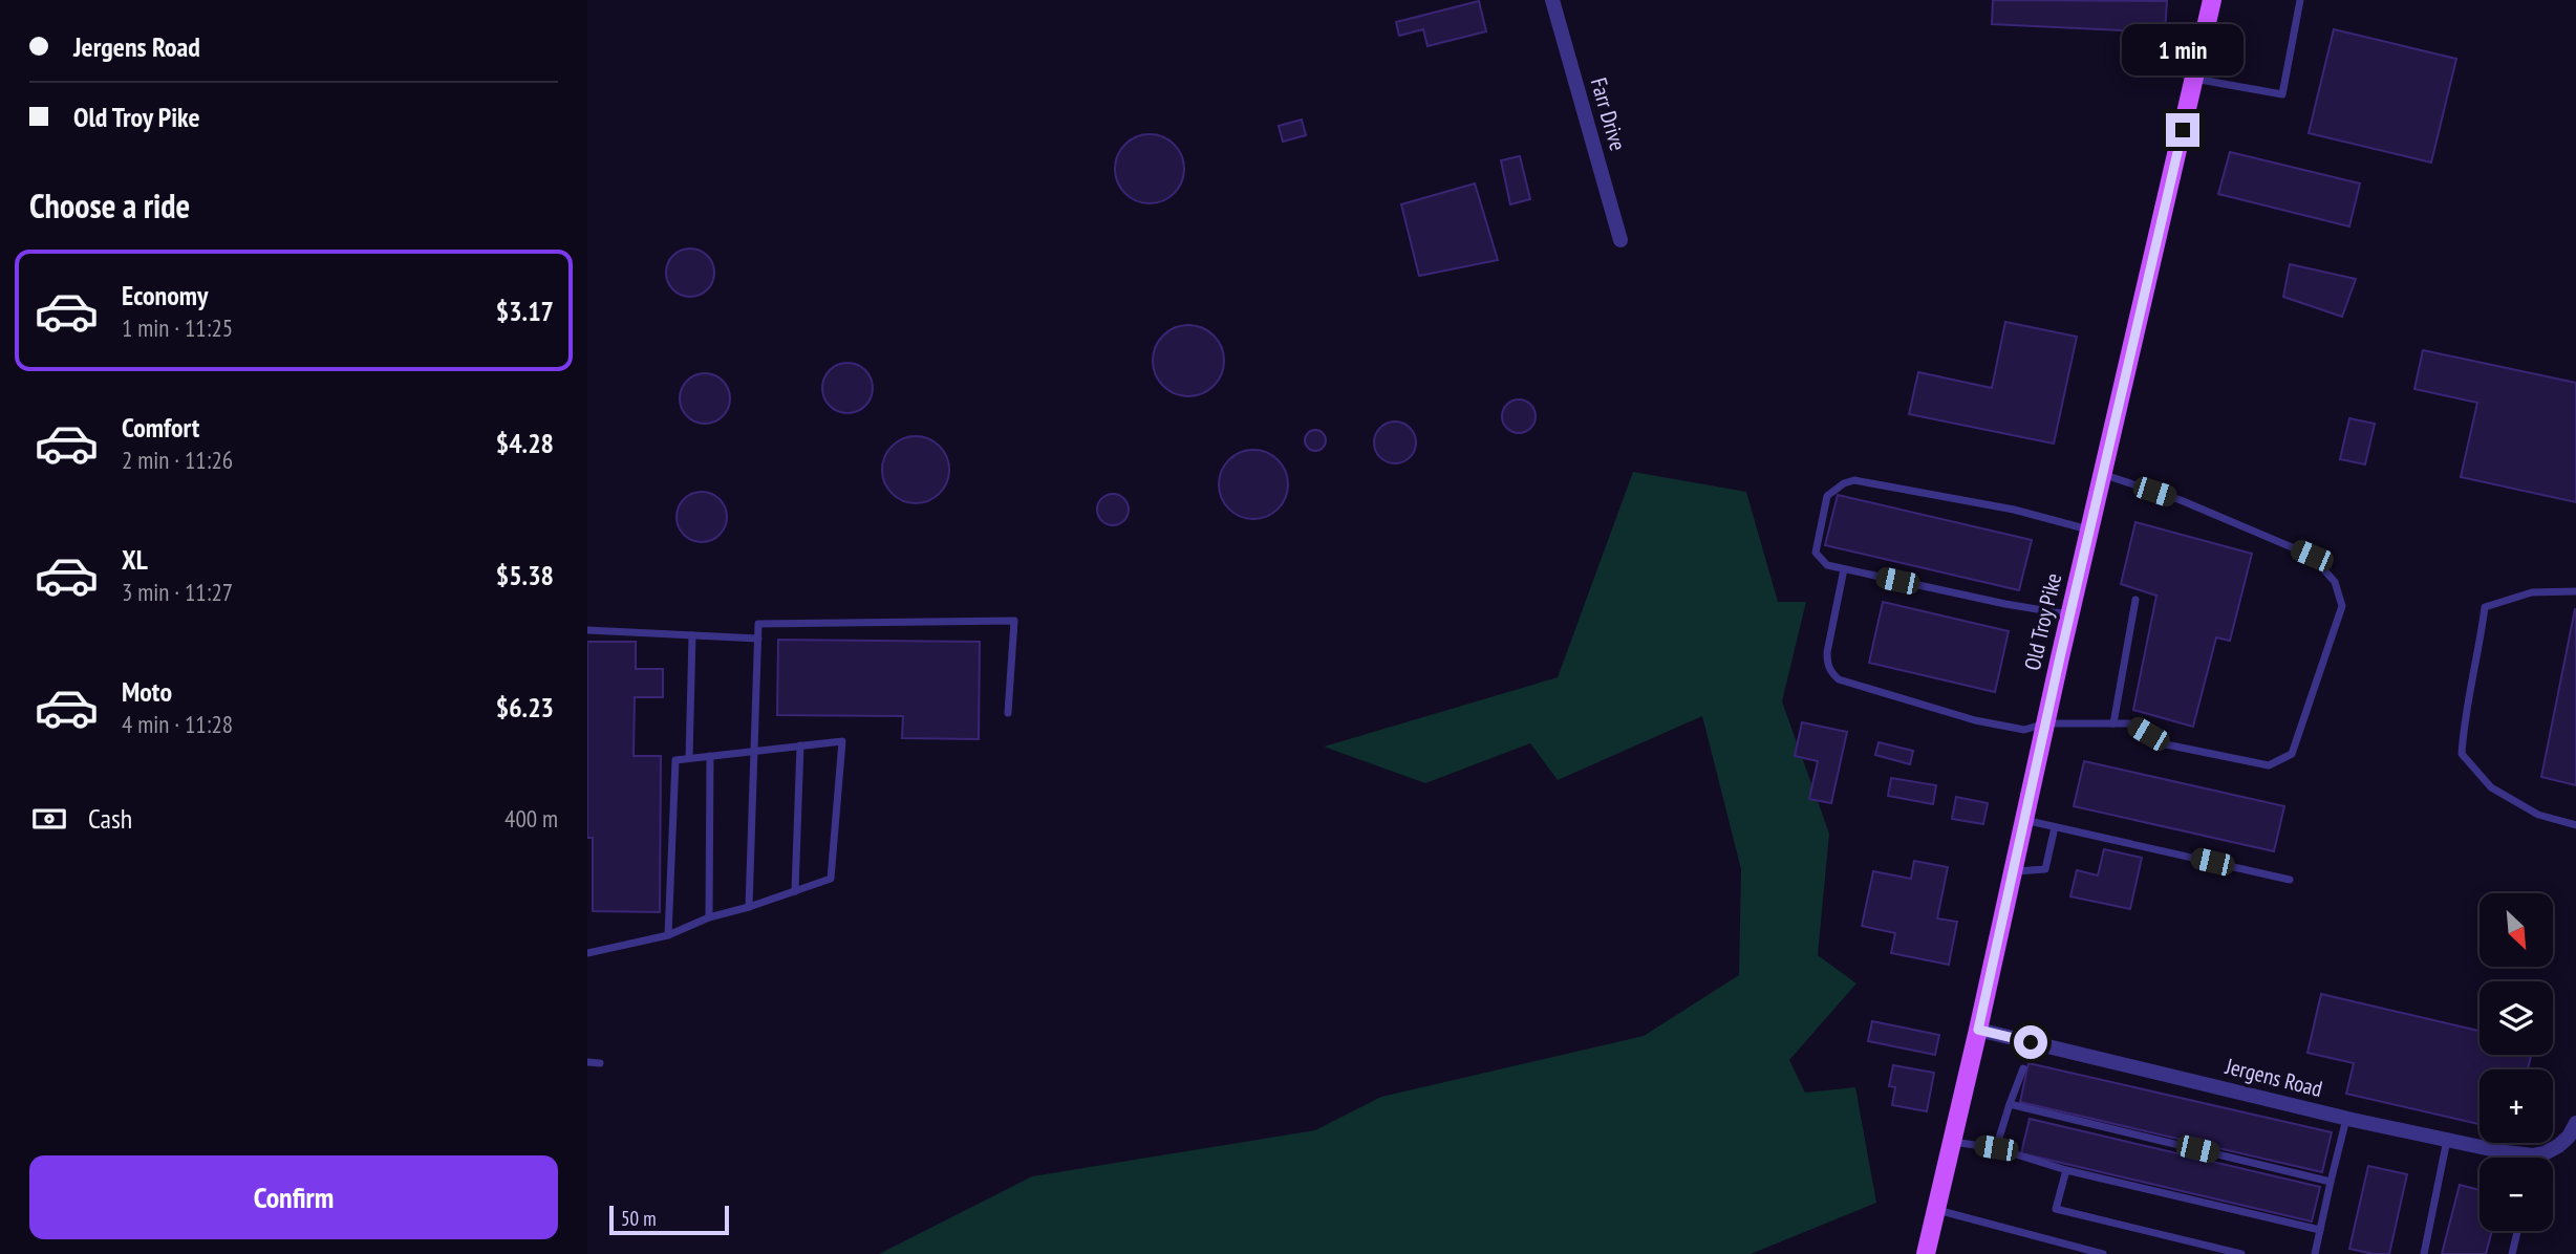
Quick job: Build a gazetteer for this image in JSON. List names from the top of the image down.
{
  "streets": {
    "main road": ["Old Troy Pike"],
    "street": ["Farr Drive", "Jergens Road"]
  },
  "crossings": [
    ["Old Troy Pike", "Jergens Road"]
  ],
  "scale_bar": "50 m",
  "north": "bottom right",
  "page": {
    "banner": ["Jergens Road", "Old Troy Pike"],
    "bubble": "1 min",
    "heading": "Choose a ride",
    "list": [
      {
        "name": "Economy",
        "note": "1 min · 11:25",
        "value": "$3.17"
      },
      {
        "name": "Comfort",
        "note": "2 min · 11:26",
        "value": "$4.28"
      },
      {
        "name": "XL",
        "note": "3 min · 11:27",
        "value": "$5.38"
      },
      {
        "name": "Moto",
        "note": "4 min · 11:28",
        "value": "$6.23"
      }
    ],
    "pay": ["Cash", "400 m"],
    "map_buttons": ["+", "−"],
    "buttons": "Confirm",
    "scale": "50 m"
  }
}
